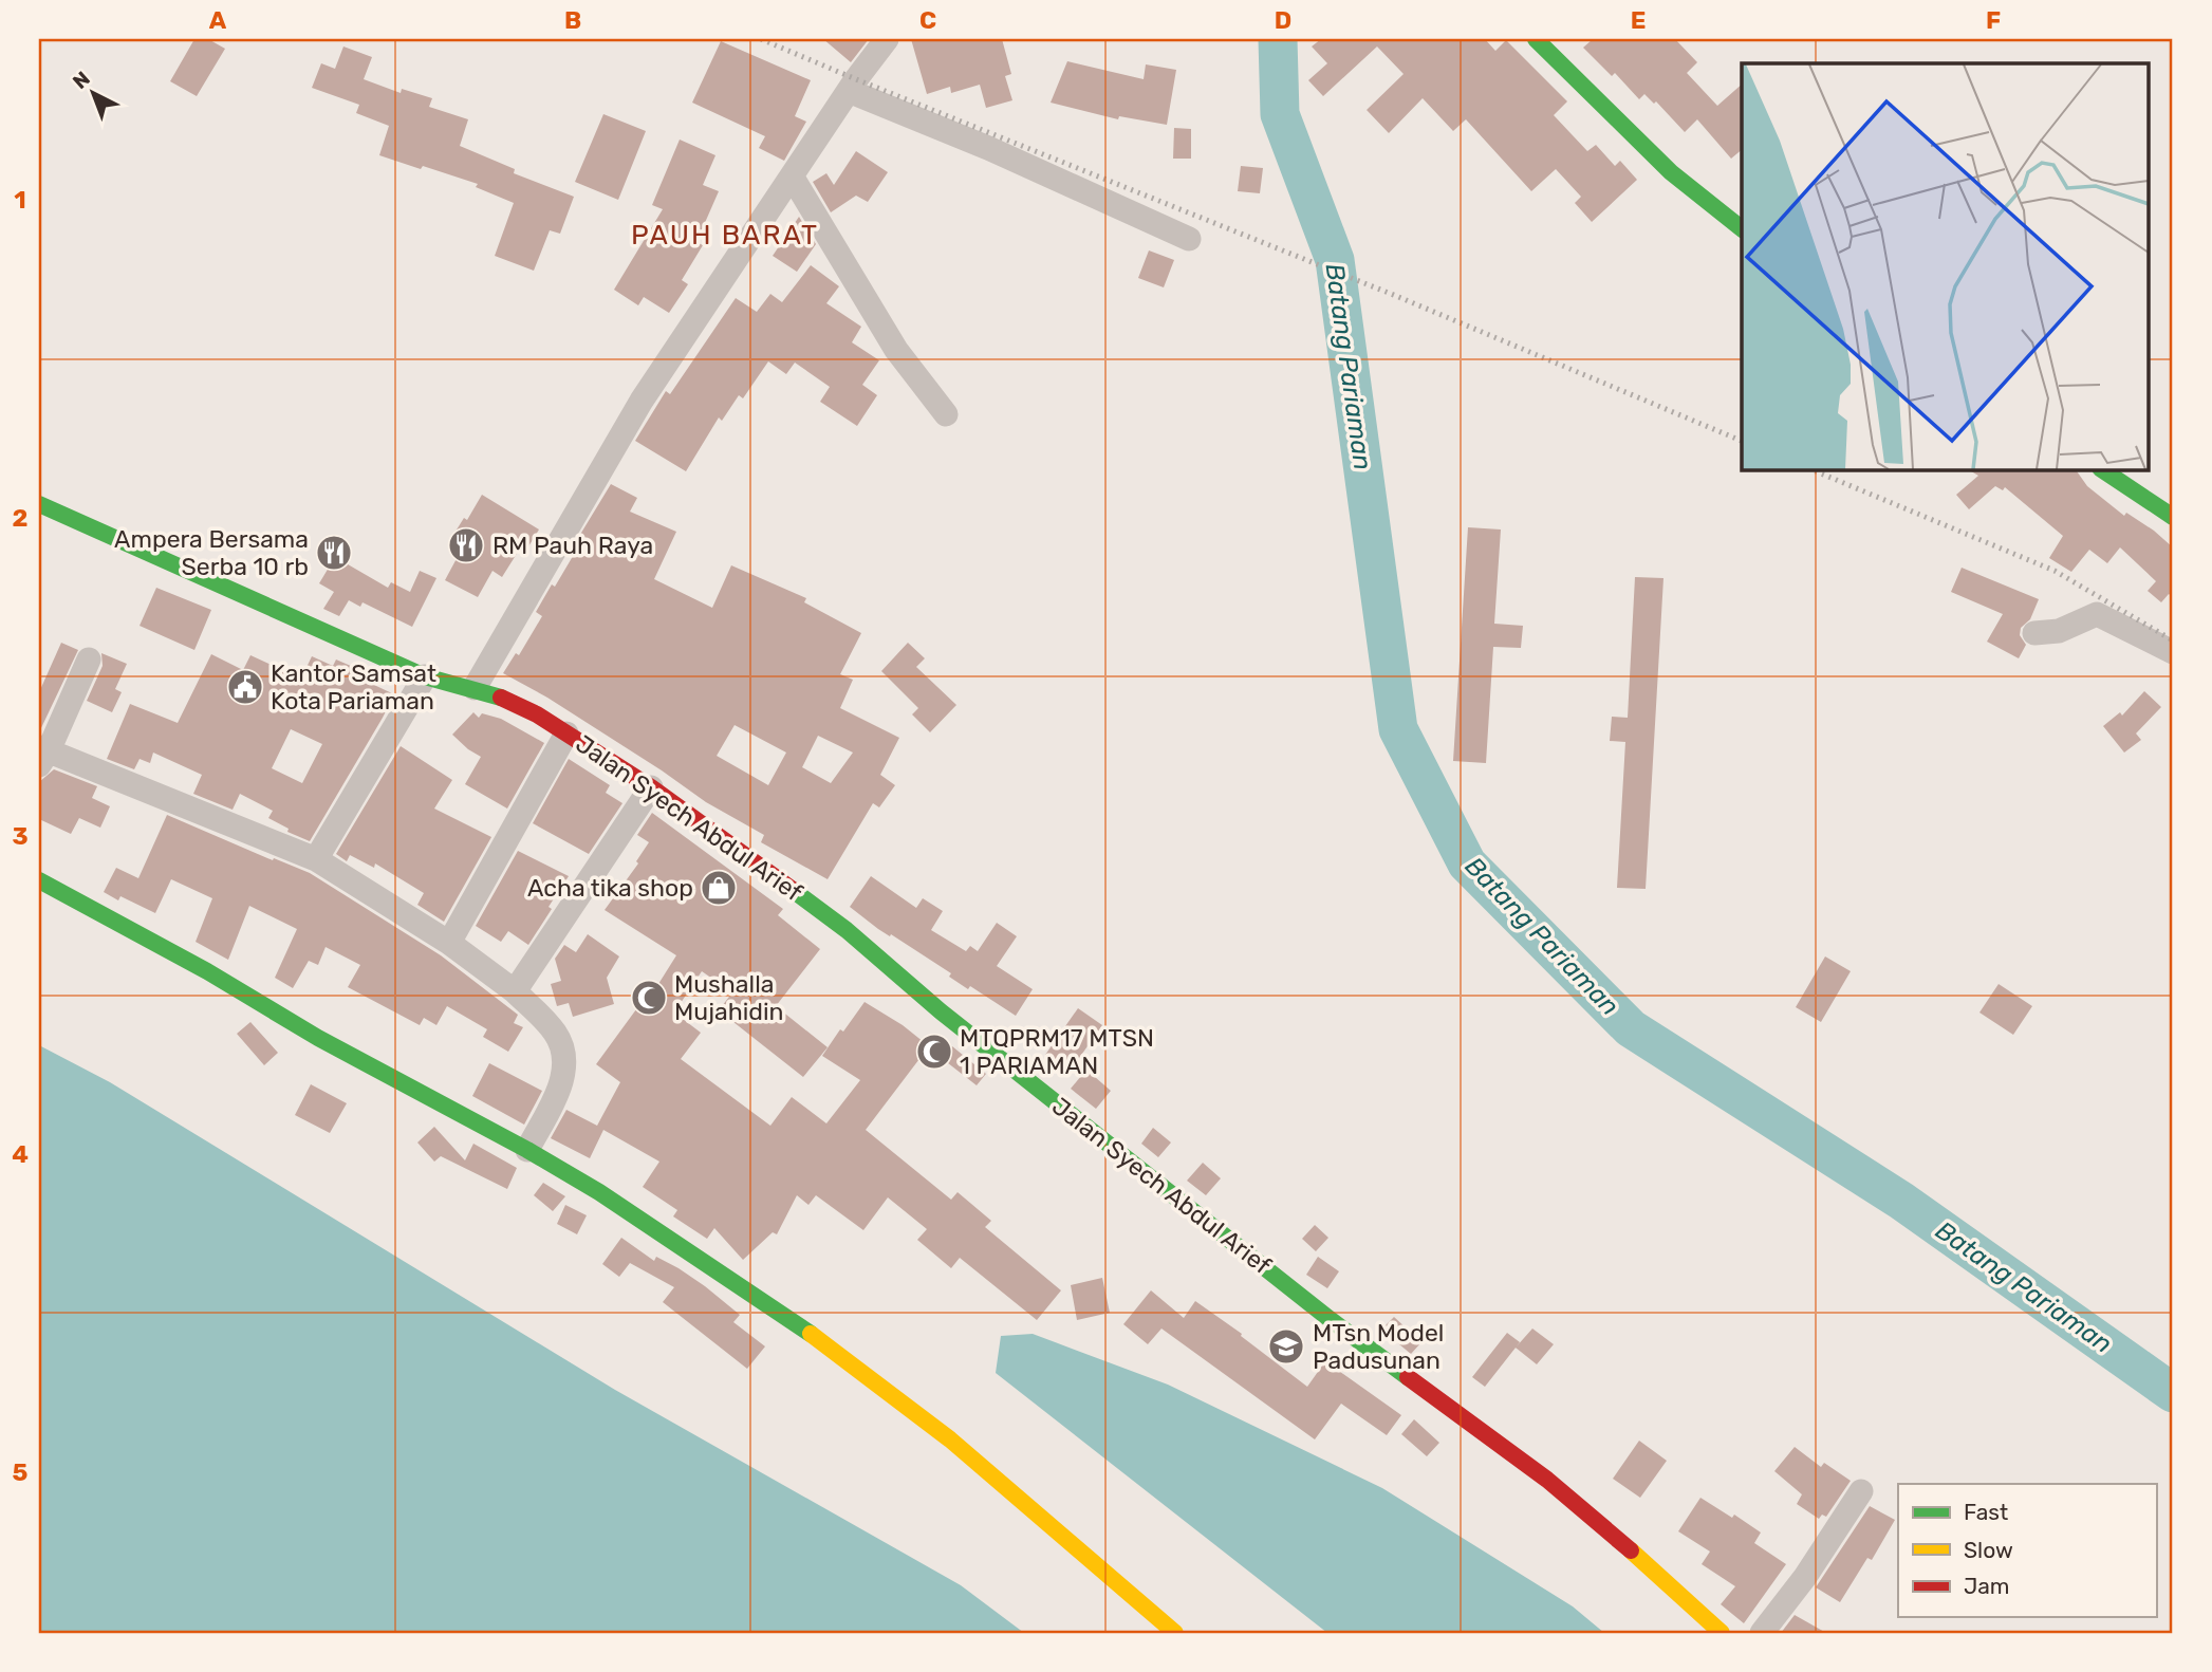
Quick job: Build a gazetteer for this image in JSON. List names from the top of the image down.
{
  "streets": {
    "street": ["Jalan Syech Abdul Arief"]
  },
  "districts": ["PAUH BARAT"],
  "water": ["Batang Pariaman"],
  "places": {
    "restaurant": ["RM Pauh Raya", "Ampera Bersama Serba 10 rb"],
    "public building": ["Kantor Samsat Kota Pariaman"],
    "shop": ["Acha tika shop"],
    "mosque": ["Mushalla Mujahidin", "MTQPRM17 MTSN 1 PARIAMAN"],
    "school or university": ["MTsn Model Padusunan"]
  },
  "legend": ["Fast", "Slow", "Jam"],
  "north": "top left",
  "grid": {
    "columns": [
      "A",
      "B",
      "C",
      "D",
      "E",
      "F"
    ],
    "rows": [
      "1",
      "2",
      "3",
      "4",
      "5"
    ]
  }
}
